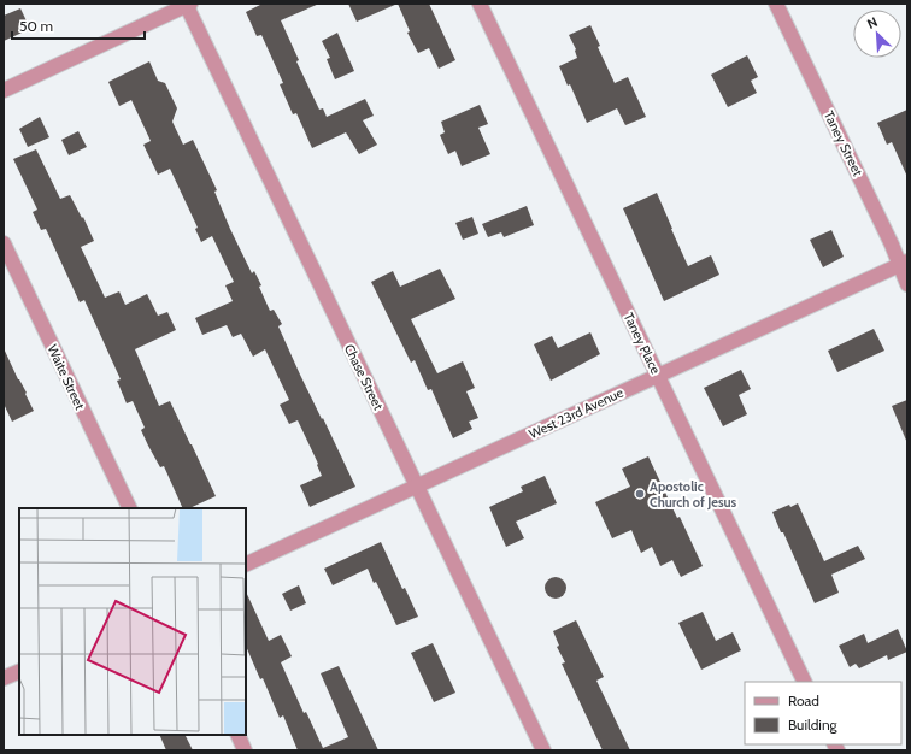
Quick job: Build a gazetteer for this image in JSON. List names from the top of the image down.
{
  "streets": {
    "street": [
      "Taney Street",
      "Taney Place",
      "Waite Street",
      "Chase Street",
      "West 23rd Avenue"
    ]
  },
  "crossings": [
    ["Taney Street", "West 23rd Avenue"],
    ["Taney Place", "West 23rd Avenue"],
    ["Chase Street", "West 23rd Avenue"]
  ],
  "places": ["Apostolic Church of Jesus"],
  "legend": ["Road", "Building"],
  "scale_bar": "50 m",
  "north": "top left"
}
